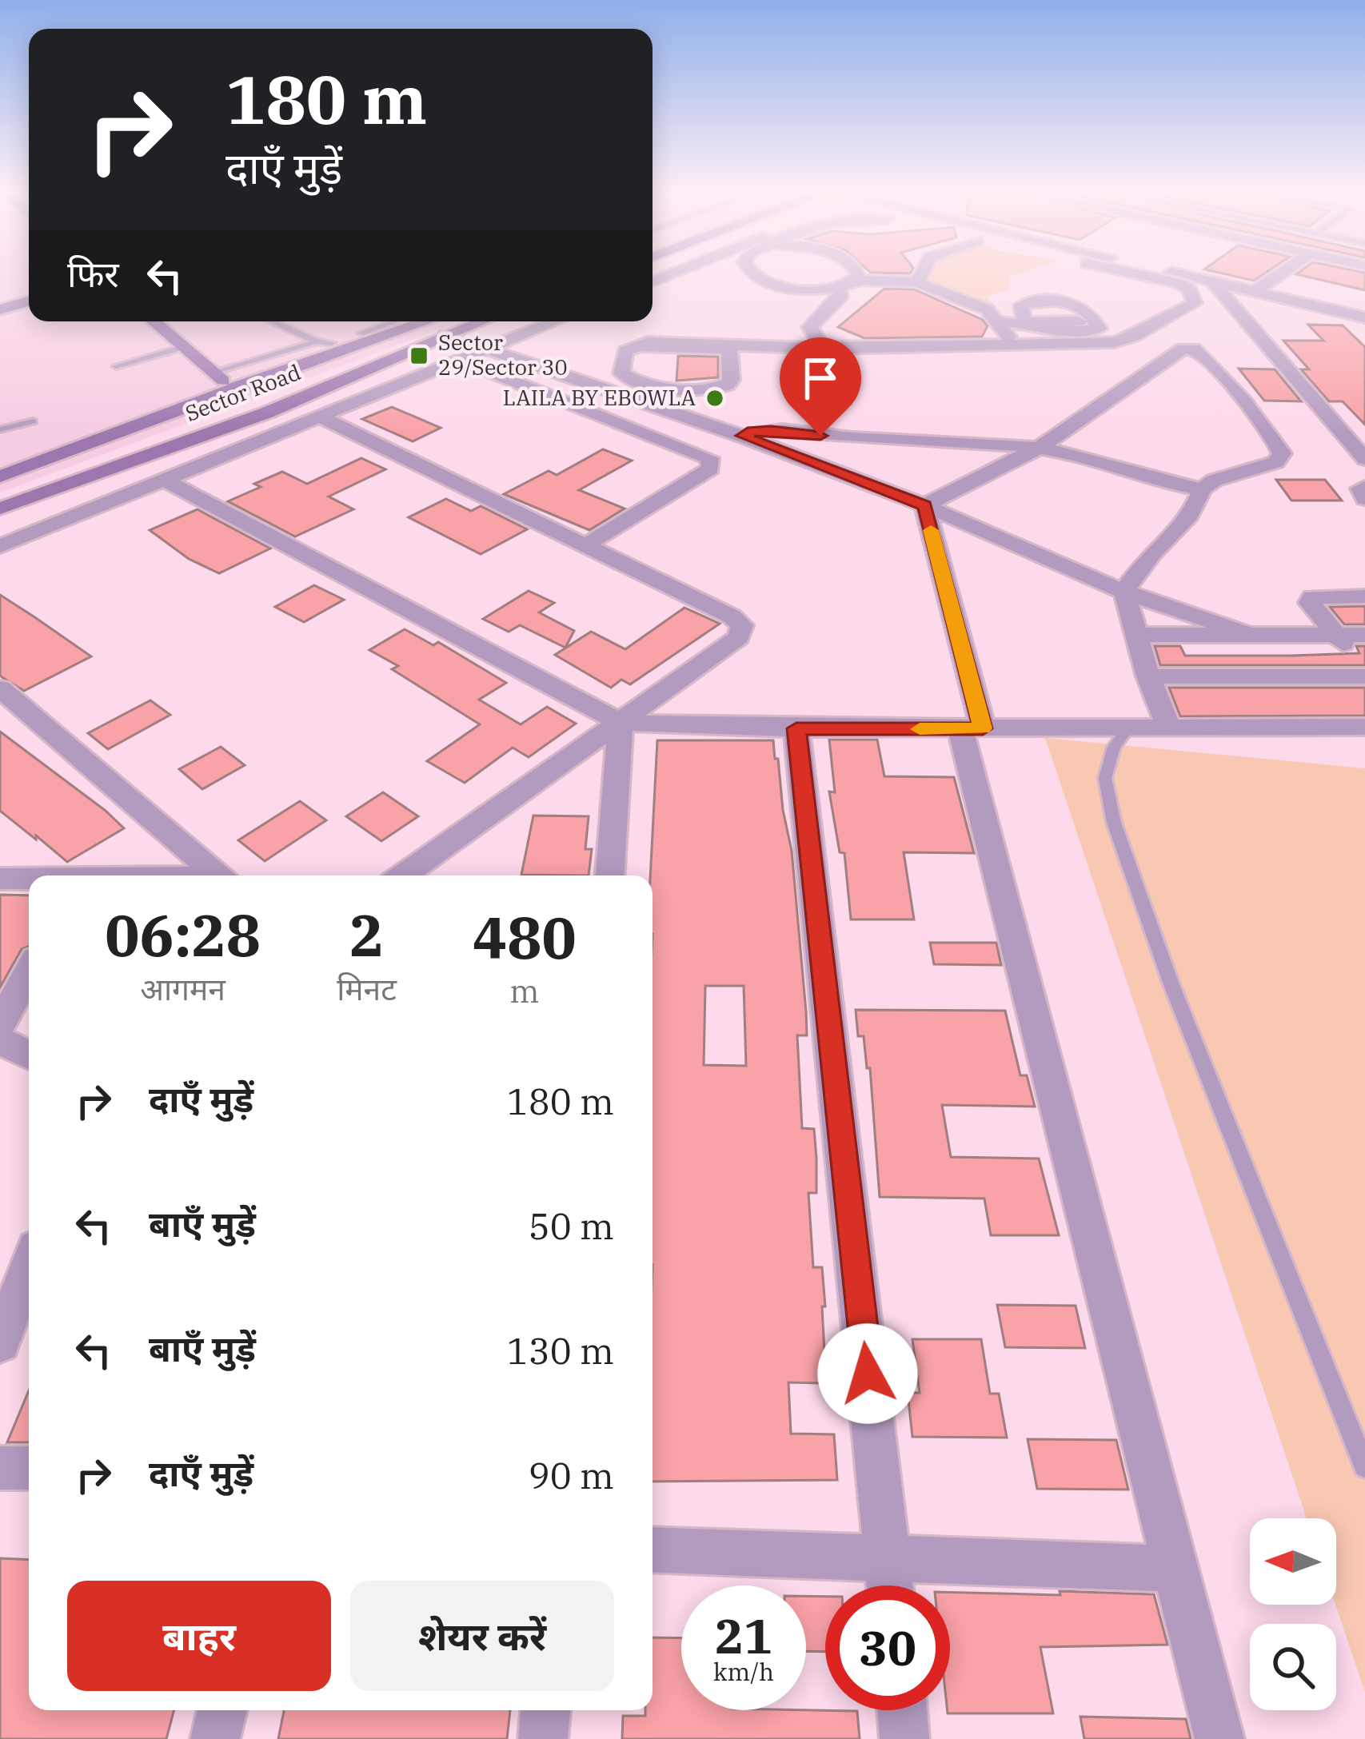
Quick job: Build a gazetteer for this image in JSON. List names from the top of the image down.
{
  "streets": {
    "main road": ["Sector Road"]
  },
  "places": {
    "transit": ["Sector 29/Sector 30"],
    "other": ["LAILA BY EBOWLA"]
  },
  "north": "left",
  "page": {
    "turn": ["180 m", "दाएँ मुड़ें"],
    "then": "फिर",
    "eta": [
      "06:28",
      "आगमन",
      "2",
      "मिनट",
      "480",
      "m"
    ],
    "list": [
      {
        "name": "दाएँ मुड़ें",
        "value": "180 m"
      },
      {
        "name": "बाएँ मुड़ें",
        "value": "50 m"
      },
      {
        "name": "बाएँ मुड़ें",
        "value": "130 m"
      },
      {
        "name": "दाएँ मुड़ें",
        "value": "90 m"
      }
    ],
    "buttons": ["बाहर", "शेयर करें"],
    "speed": "21 km/h",
    "limit": "30"
  }
}
